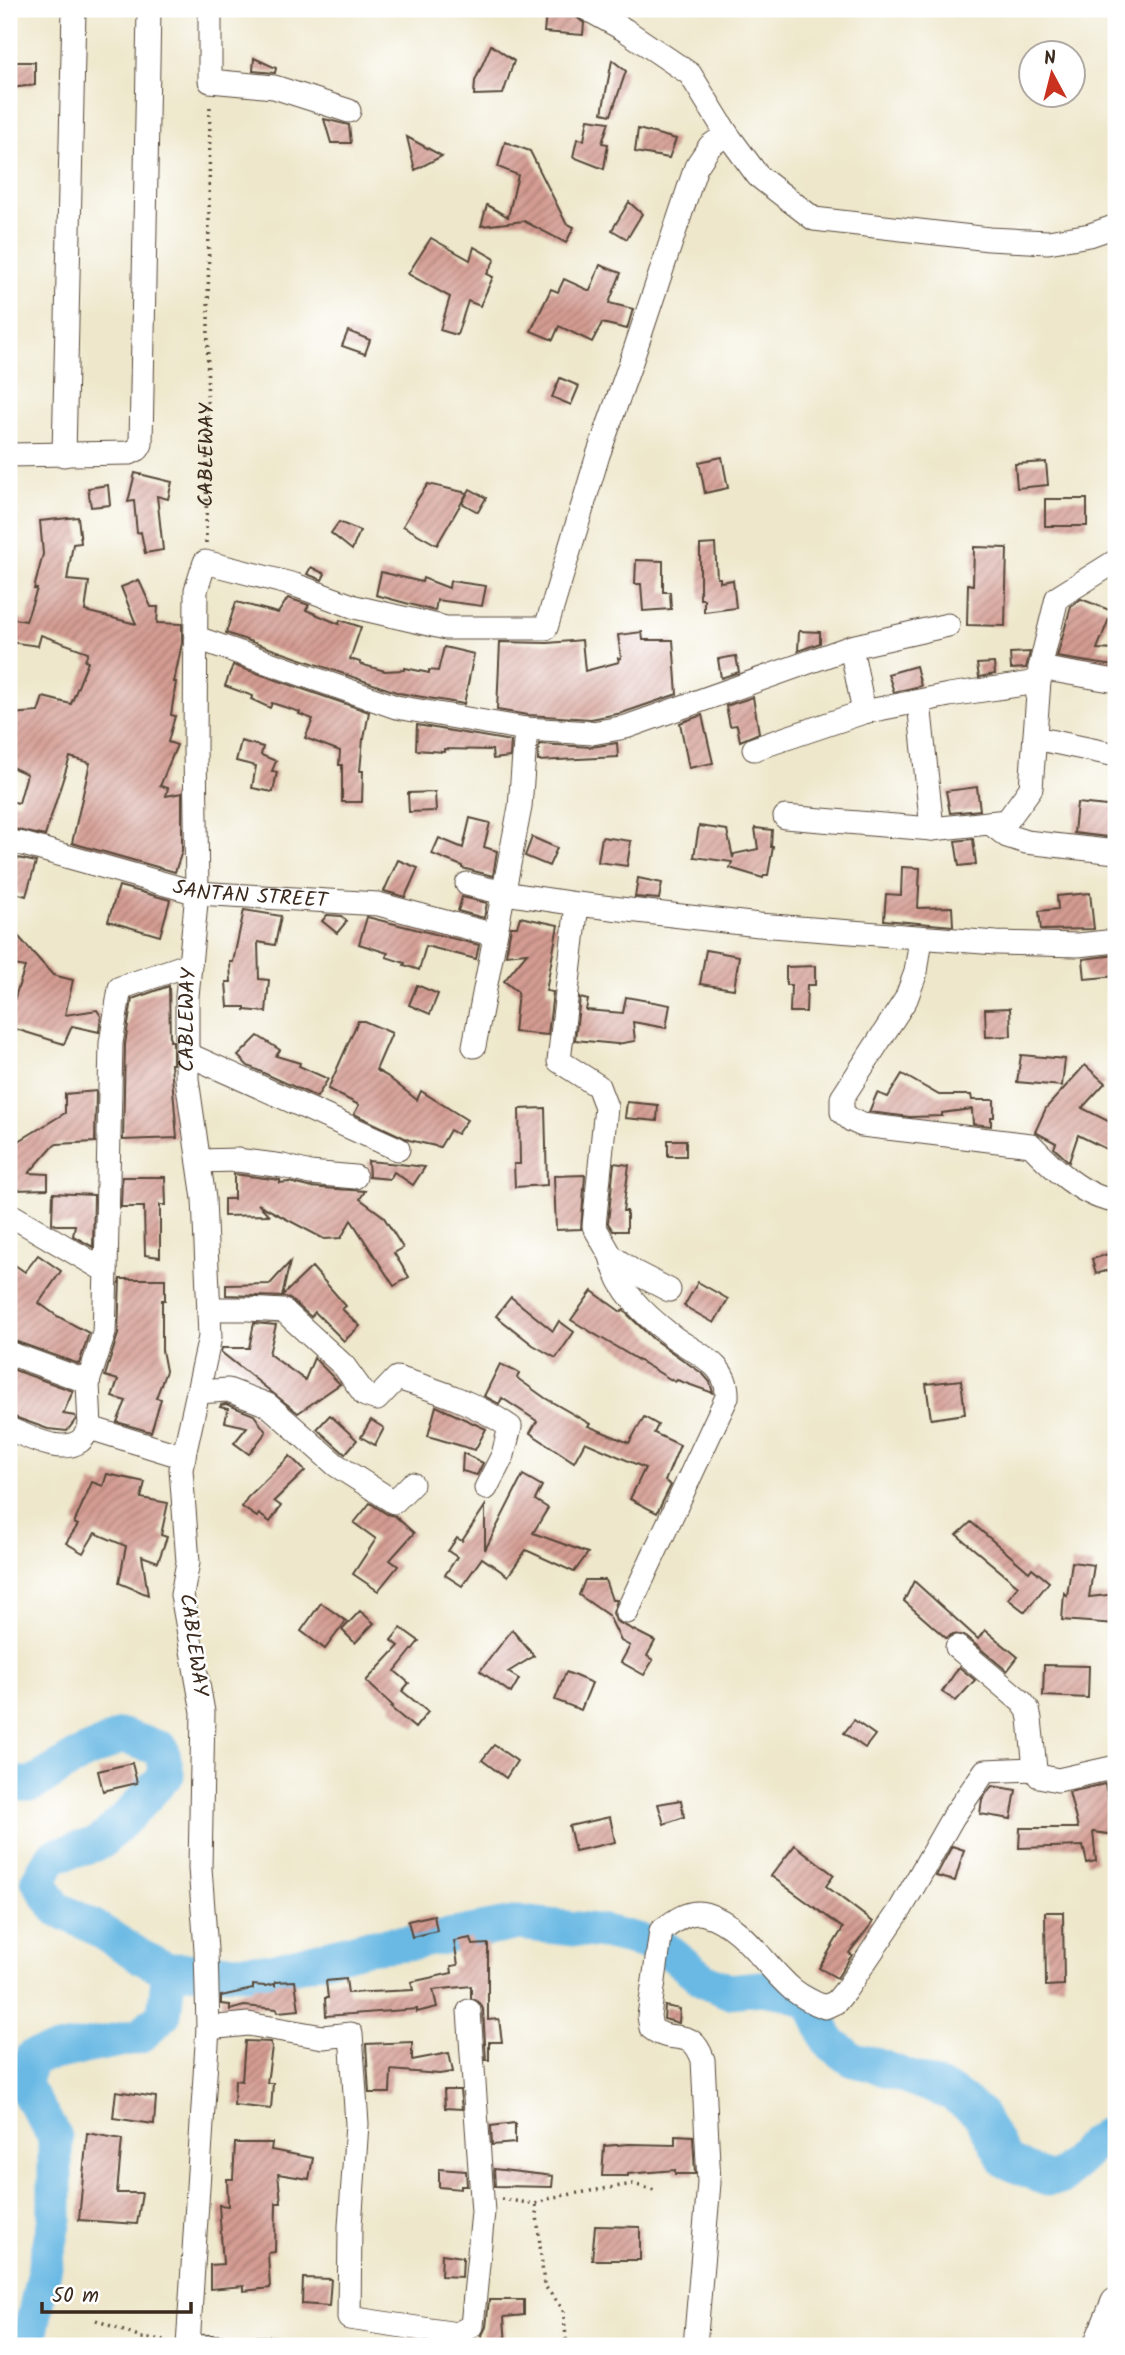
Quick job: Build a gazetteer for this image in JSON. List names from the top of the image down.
{
  "streets": {
    "street": ["CABLEWAY", "SANTAN STREET"]
  },
  "crossings": [
    ["CABLEWAY", "SANTAN STREET"]
  ],
  "scale_bar": "50 m",
  "north": "top"
}
